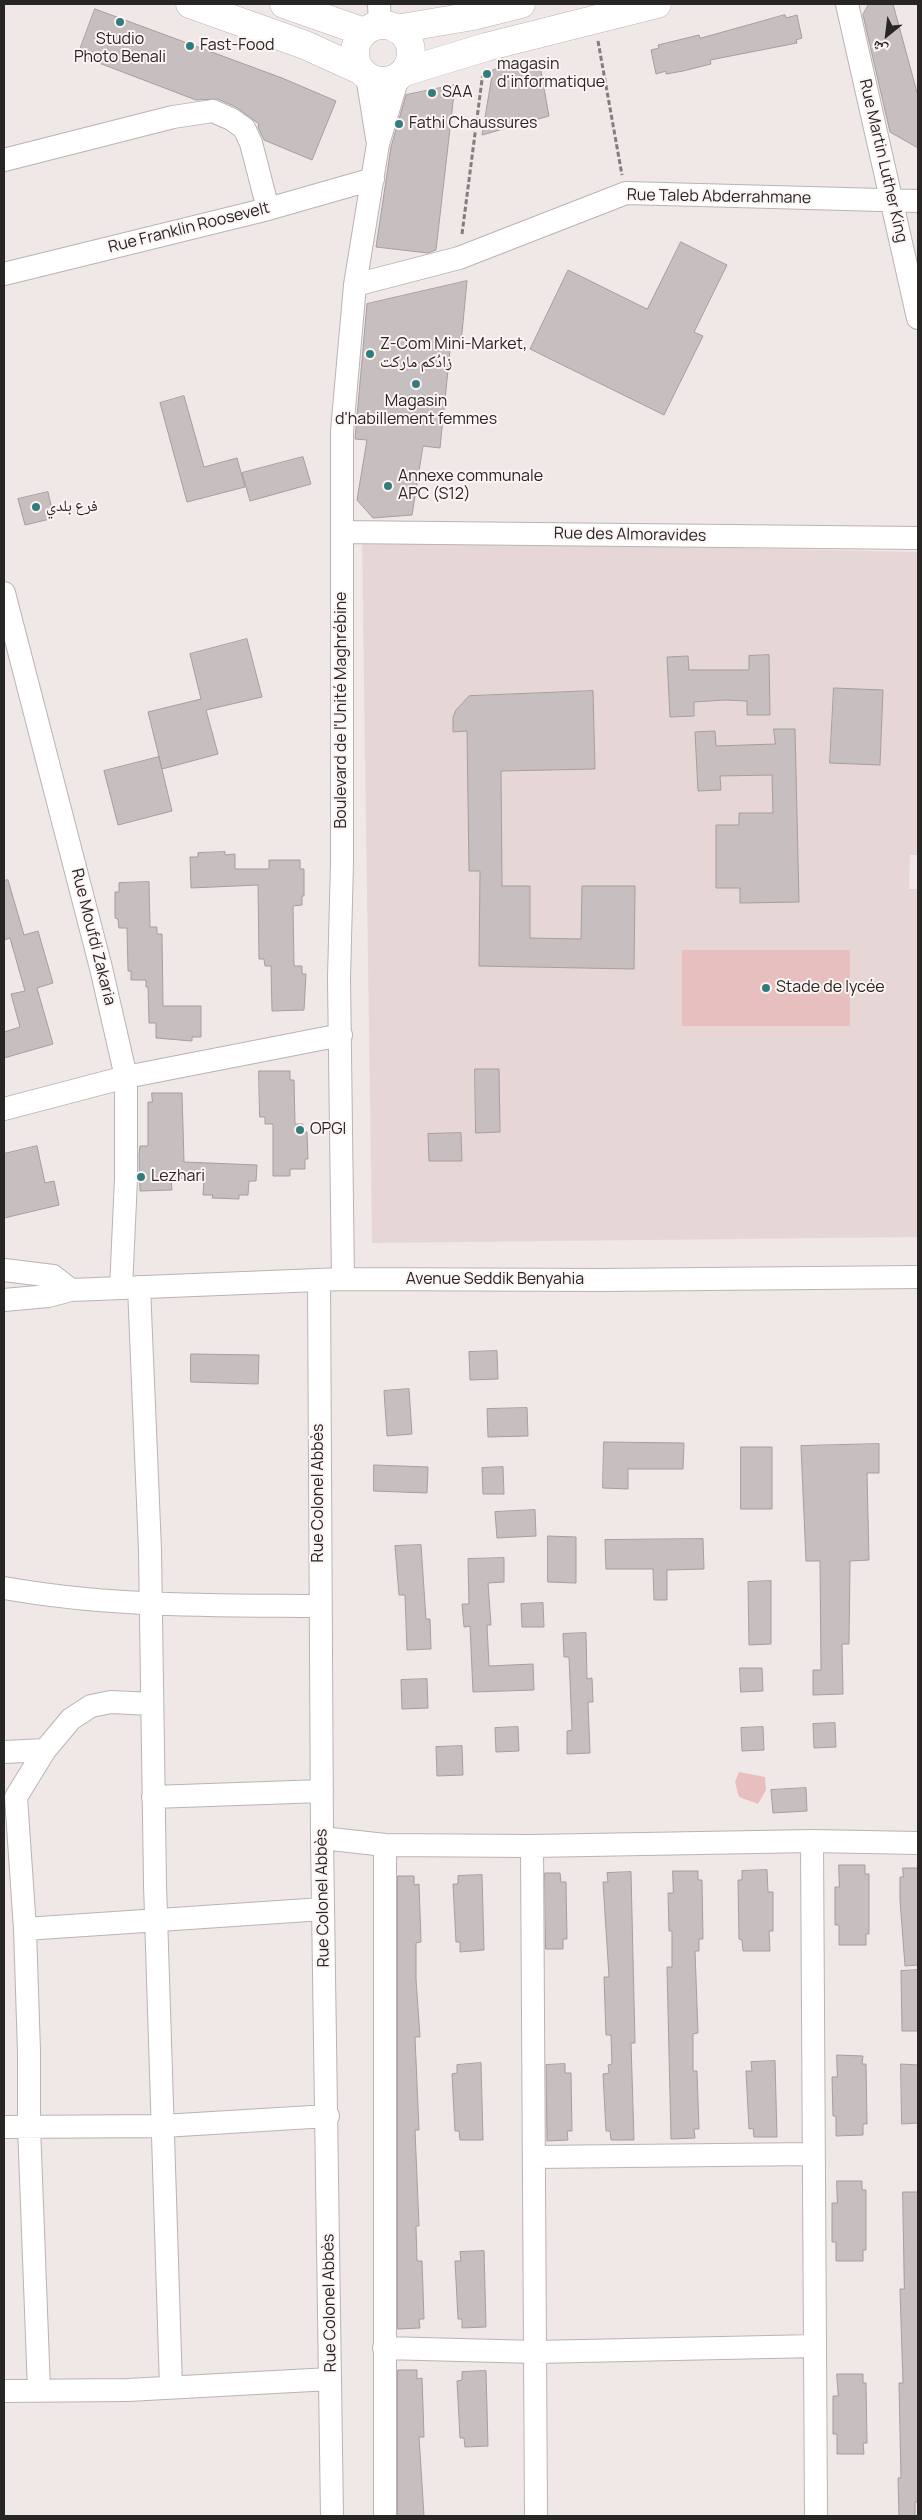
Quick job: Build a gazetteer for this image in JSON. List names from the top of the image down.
{
  "streets": {
    "street": [
      "Rue Martin Luther King",
      "Rue Taleb Abderrahmane",
      "Rue Franklin Roosevelt",
      "Rue des Almoravides",
      "Boulevard de l'Unité Maghrébine",
      "Rue Moufdi Zakaria",
      "Avenue Seddik Benyahia",
      "Rue Colonel Abbès"
    ]
  },
  "crossings": [
    ["Rue Martin Luther King", "Rue Taleb Abderrahmane"],
    ["Rue Taleb Abderrahmane", "Boulevard de l'Unité Maghrébine"],
    ["Rue Franklin Roosevelt", "Boulevard de l'Unité Maghrébine"],
    ["Rue des Almoravides", "Boulevard de l'Unité Maghrébine"],
    ["Boulevard de l'Unité Maghrébine", "Avenue Seddik Benyahia"],
    ["Rue Moufdi Zakaria", "Avenue Seddik Benyahia"],
    ["Avenue Seddik Benyahia", "Rue Colonel Abbès"]
  ],
  "places": [
    "Studio Photo Benali",
    "Fast-Food",
    "magasin d'informatique",
    "SAA",
    "Fathi Chaussures",
    "Z-Com Mini-Market, زادُكم ماركت",
    "Magasin d'habillement femmes",
    "Annexe communale APC (S12)",
    "فرع بلدي",
    "Stade de lycée",
    "OPGI",
    "Lezhari"
  ],
  "north": "bottom left"
}
